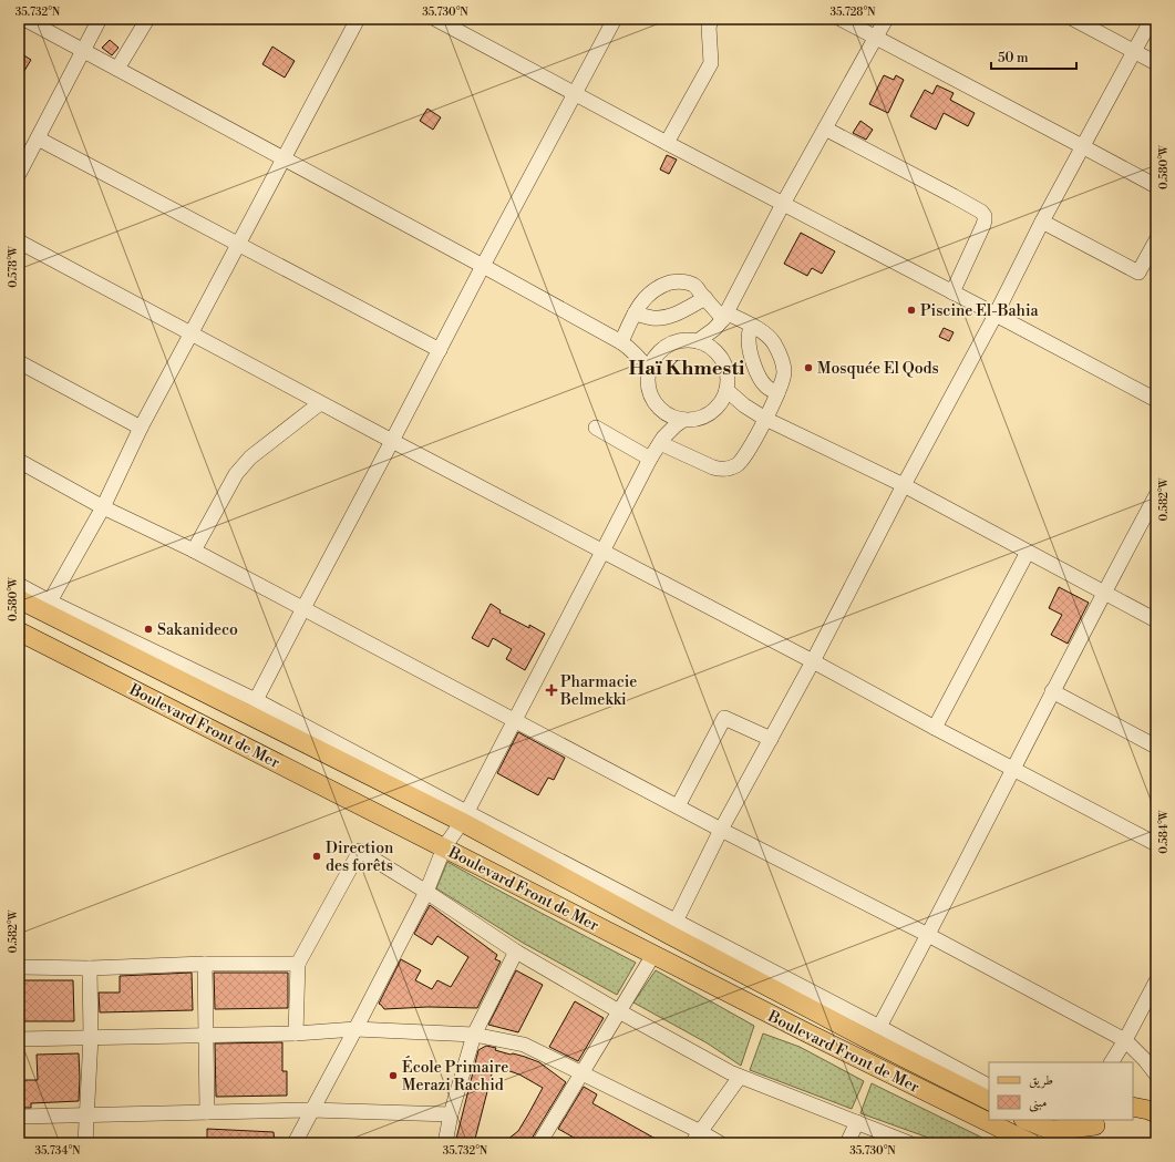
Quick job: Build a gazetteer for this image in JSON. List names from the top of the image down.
{
  "streets": {
    "main road": ["Boulevard Front de Mer"]
  },
  "districts": ["Haï Khmesti"],
  "places": {
    "other": [
      "Piscine El-Bahia",
      "Mosquée El Qods",
      "Sakanideco",
      "Direction des forêts",
      "École Primaire Merazi Rachid"
    ],
    "health": ["Pharmacie Belmekki"]
  },
  "legend": ["طريق", "مبنى"],
  "scale_bar": "50 m",
  "coordinates": [
    "35.732°N",
    "35.730°N",
    "35.728°N",
    "0.580°W",
    "0.578°W",
    "0.582°W",
    "0.584°W",
    "35.734°N"
  ]
}
